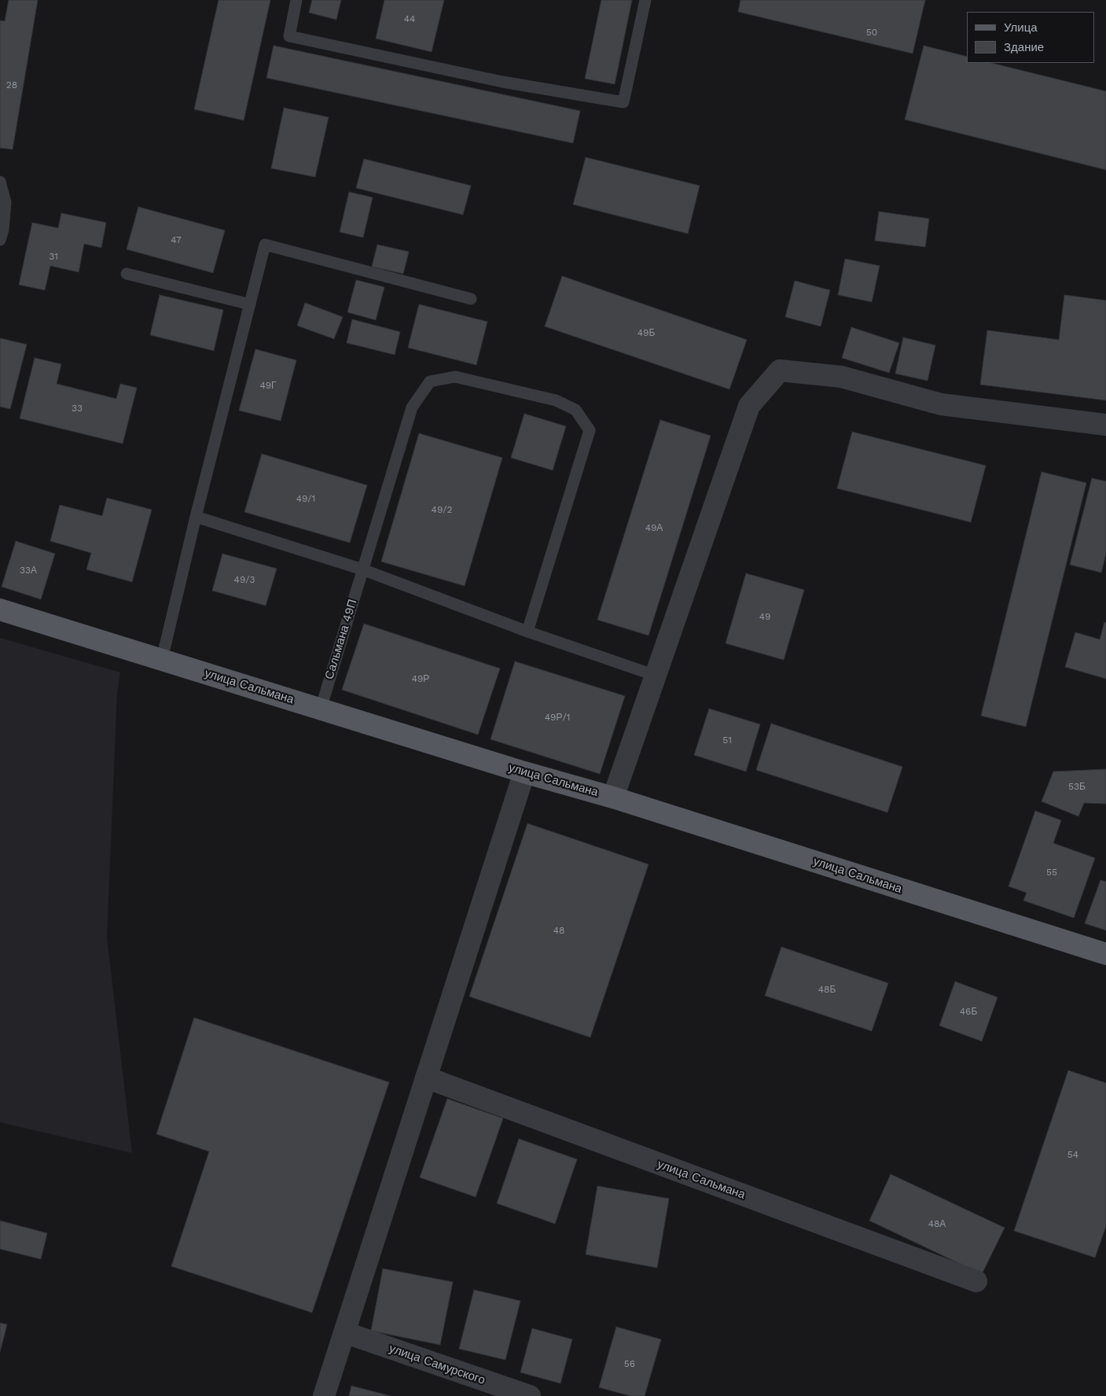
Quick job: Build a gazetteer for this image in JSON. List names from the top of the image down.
{
  "streets": {
    "main road": ["улица Сальмана"],
    "street": ["улица Самурского"],
    "lane": ["Сальмана 49П"]
  },
  "crossings": [
    ["Сальмана 49П", "улица Сальмана"]
  ],
  "house_numbers": [
    "44",
    "50",
    "28",
    "47",
    "31",
    "49Б",
    "49Г",
    "33",
    "49/1",
    "49/2",
    "49А",
    "33А",
    "49/3",
    "49",
    "49Р",
    "49Р/1",
    "51",
    "53Б",
    "55",
    "48",
    "48Б",
    "46Б",
    "54",
    "48А",
    "56"
  ],
  "legend": ["Улица", "Здание"]
}
